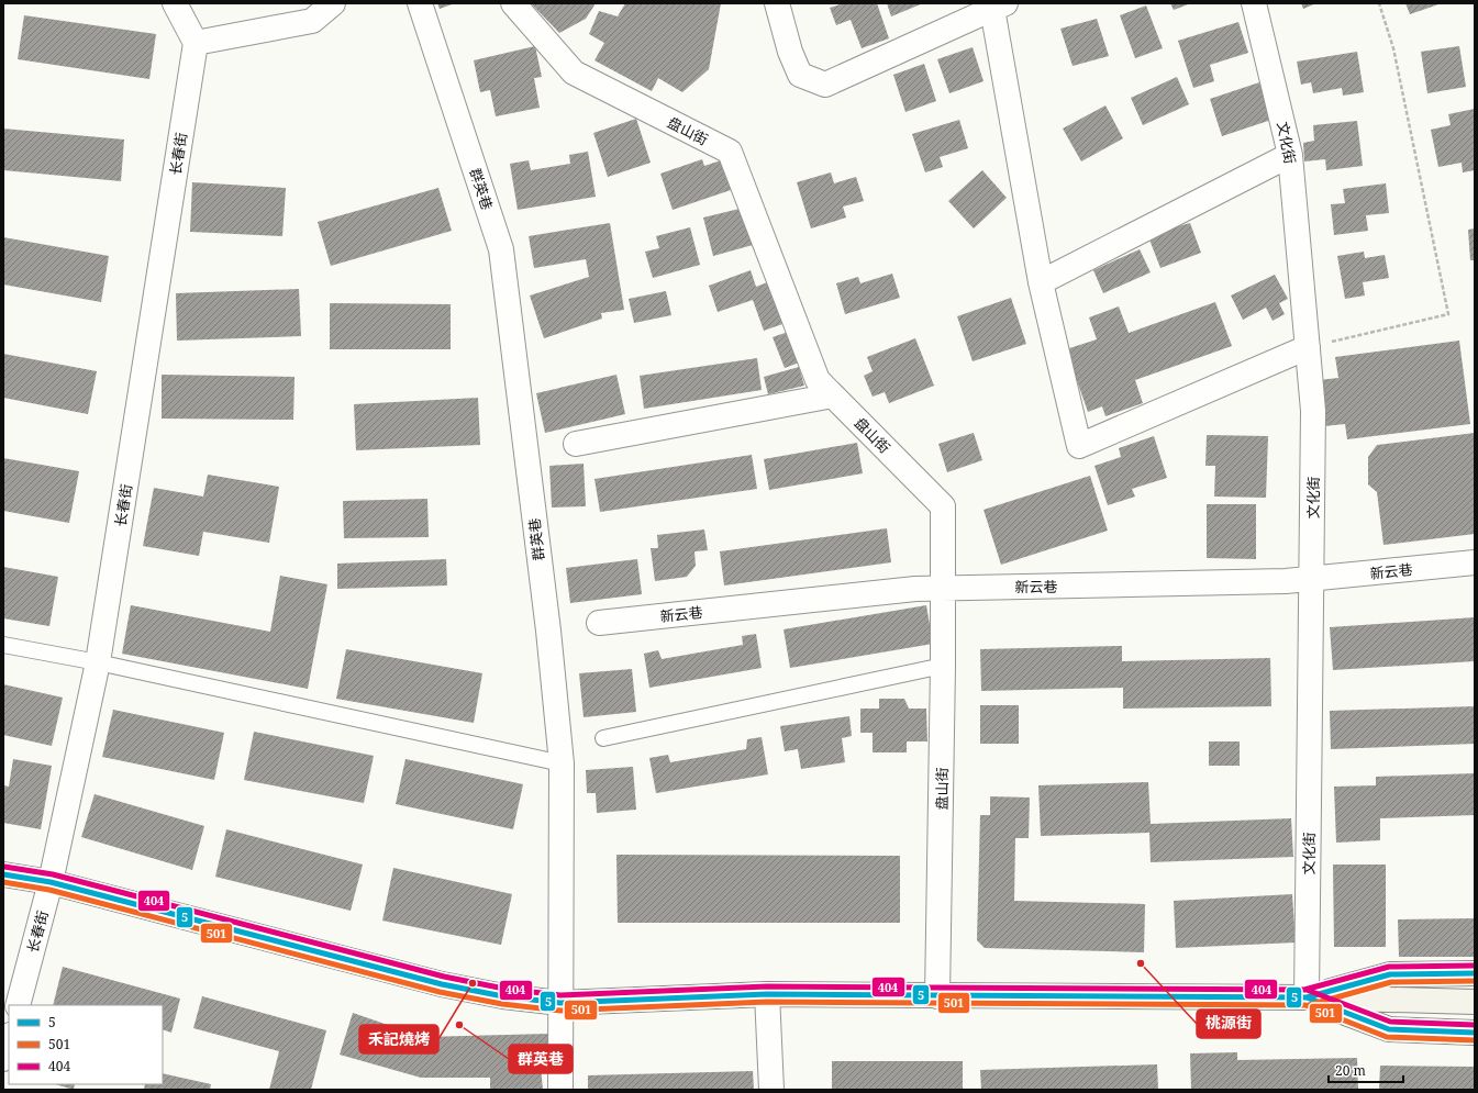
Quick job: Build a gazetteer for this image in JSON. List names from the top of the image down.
{
  "streets": {
    "street": [
      "盘山街",
      "文化街",
      "长春街",
      "群英巷",
      "新云巷"
    ]
  },
  "crossings": [
    ["盘山街", "新云巷"],
    ["文化街", "新云巷"]
  ],
  "places": ["桃源街", "禾記燒烤", "群英巷"],
  "lines": ["transit line 404", "transit line 5", "transit line 501"],
  "legend": ["5", "501", "404"],
  "scale_bar": "20 m"
}
